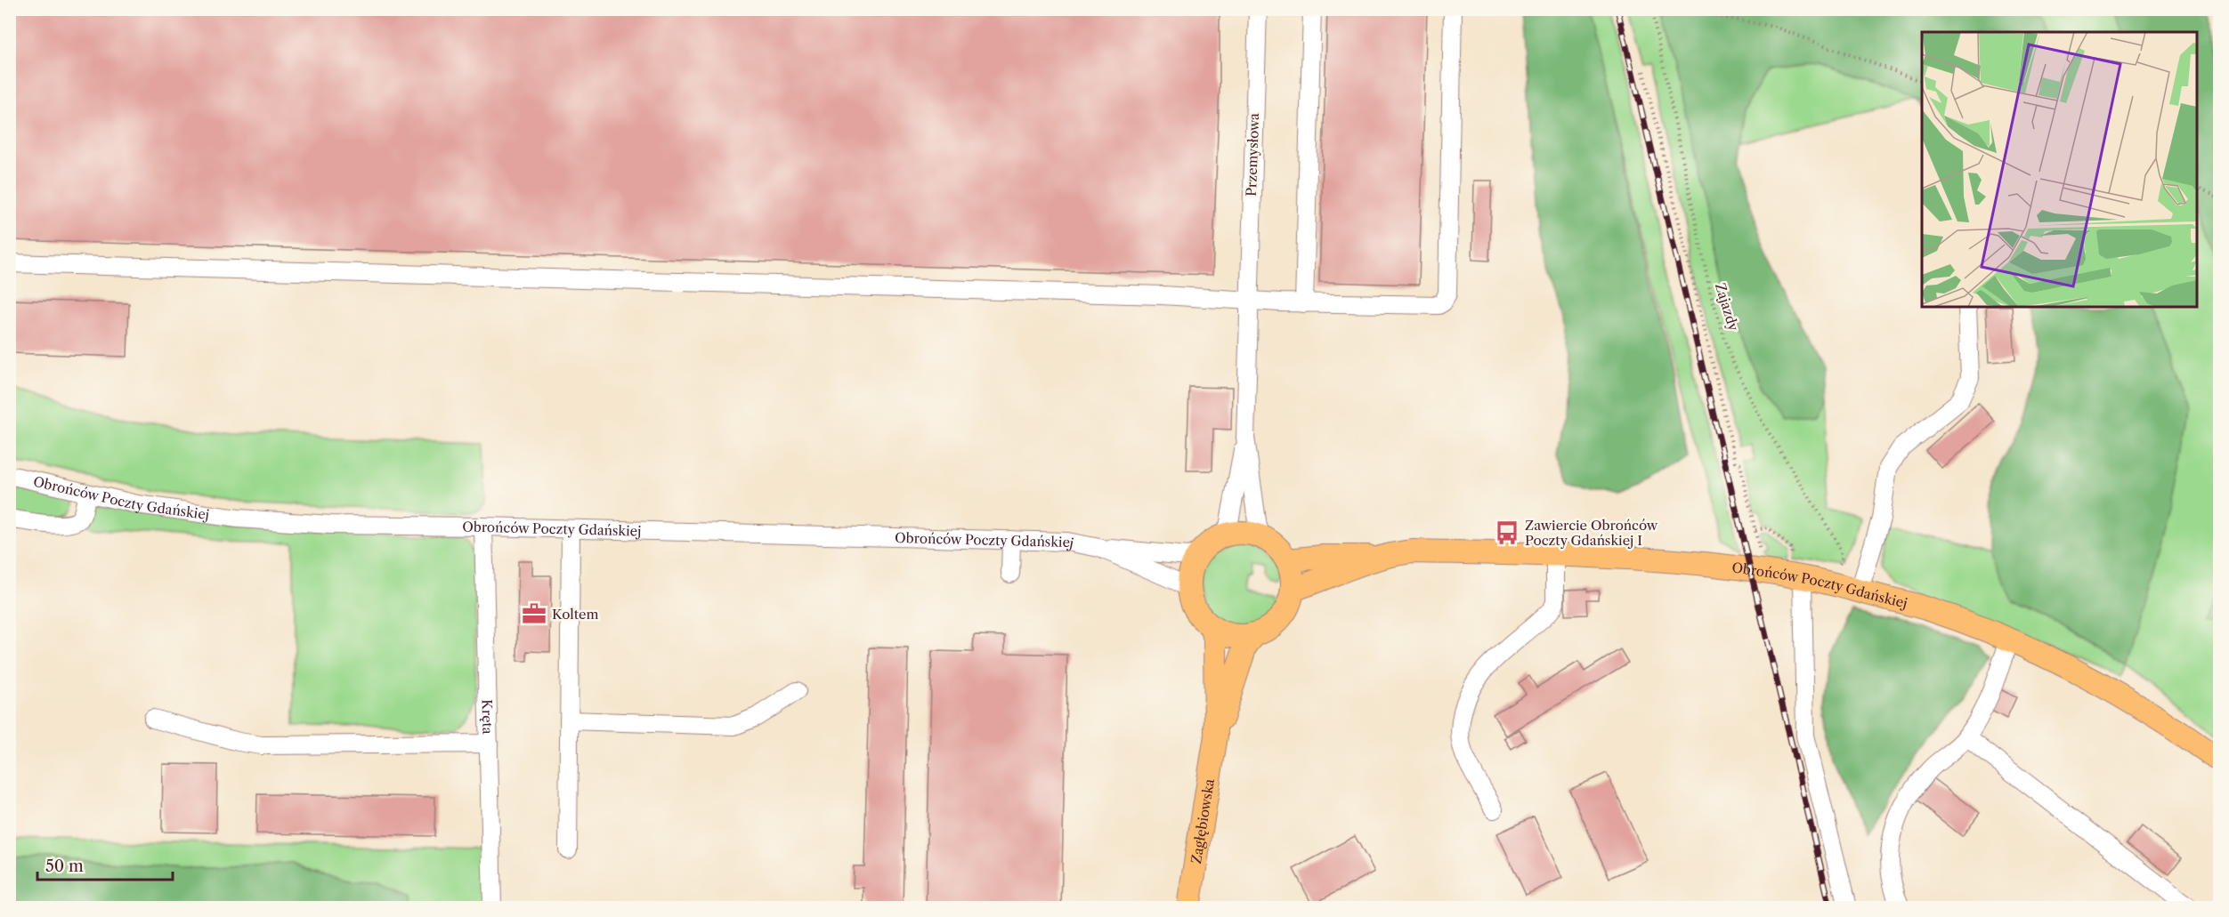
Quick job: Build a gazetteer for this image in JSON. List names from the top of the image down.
{
  "streets": {
    "main road": ["Obrońców Poczty Gdańskiej", "Zagłębiowska"],
    "street": ["Przemysłowa", "Kręta"],
    "path": ["Zajazdy"]
  },
  "crossings": [
    ["Zajazdy", "Obrońców Poczty Gdańskiej"],
    ["Obrońców Poczty Gdańskiej", "Kręta"],
    ["Obrońców Poczty Gdańskiej", "Zagłębiowska"]
  ],
  "places": {
    "bus stop": ["Zawiercie Obrońców Poczty Gdańskiej I"],
    "office": ["Koltem"]
  },
  "scale_bar": "50 m"
}
